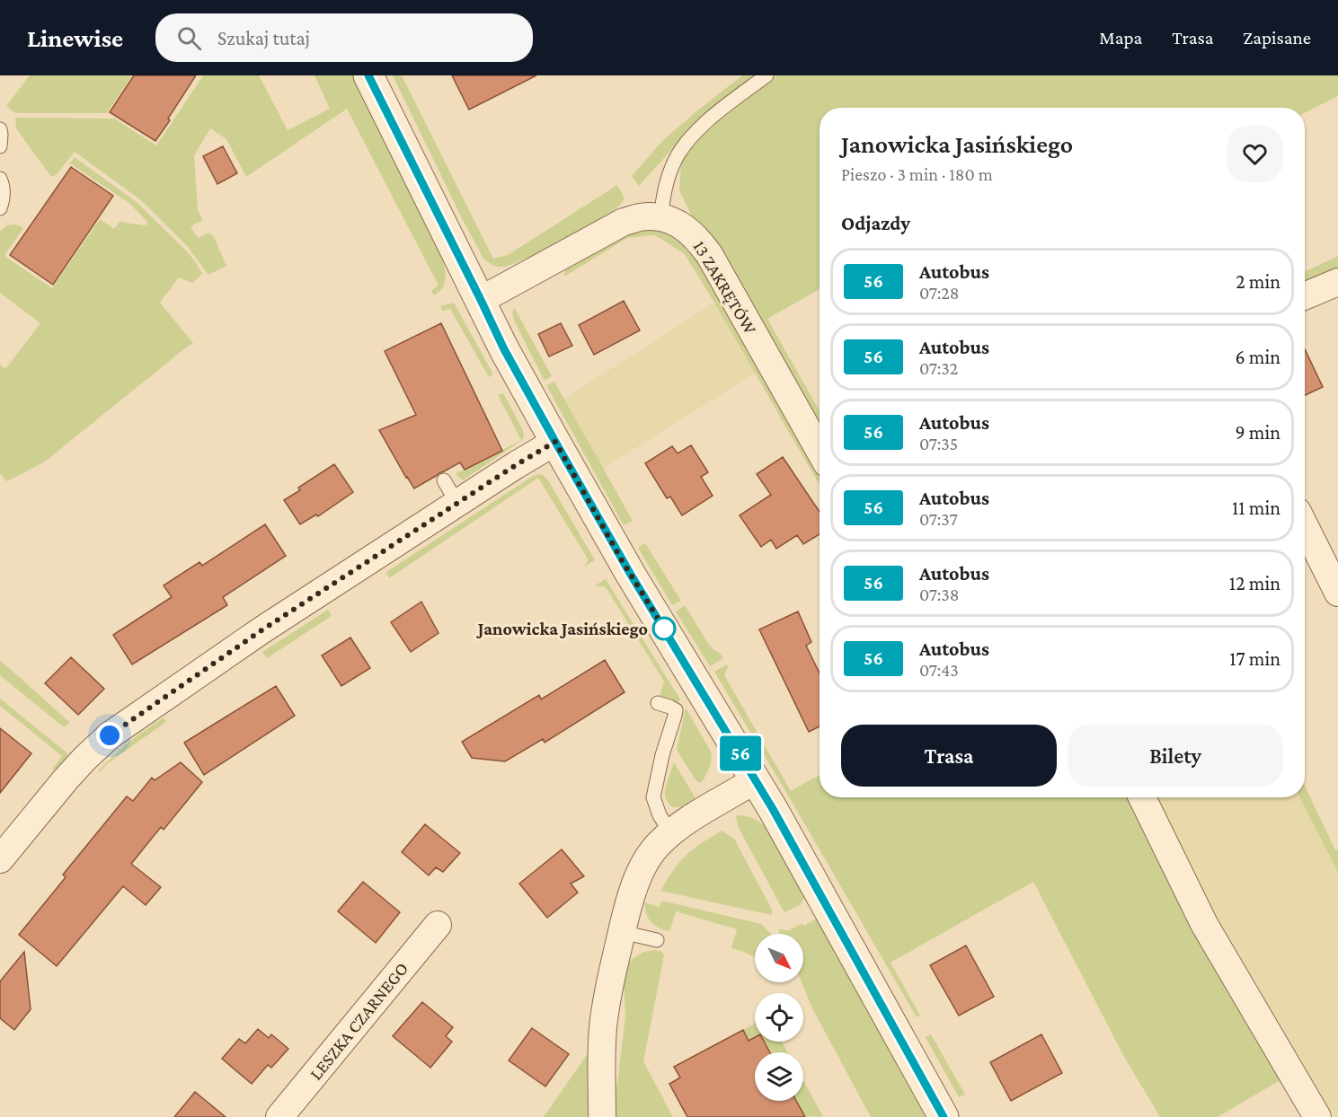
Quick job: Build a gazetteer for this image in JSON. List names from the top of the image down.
{
  "streets": {
    "street": ["13 ZAKRĘTÓW", "LESZKA CZARNEGO"]
  },
  "places": ["Janowicka Jasińskiego"],
  "lines": ["bus line 56"],
  "north": "bottom right",
  "page": {
    "header": "Linewise",
    "search": "Szukaj tutaj",
    "nav": ["Mapa", "Trasa", "Zapisane"],
    "on_map": "56",
    "heading": [
      ["Janowicka Jasińskiego", "Pieszo · 3 min · 180 m"],
      "Odjazdy"
    ],
    "list": [
      {
        "mark": "56",
        "name": "Autobus",
        "note": "07:28",
        "value": "2 min"
      },
      {
        "mark": "56",
        "name": "Autobus",
        "note": "07:32",
        "value": "6 min"
      },
      {
        "mark": "56",
        "name": "Autobus",
        "note": "07:35",
        "value": "9 min"
      },
      {
        "mark": "56",
        "name": "Autobus",
        "note": "07:37",
        "value": "11 min"
      },
      {
        "mark": "56",
        "name": "Autobus",
        "note": "07:38",
        "value": "12 min"
      },
      {
        "mark": "56",
        "name": "Autobus",
        "note": "07:43",
        "value": "17 min"
      }
    ],
    "buttons": ["Trasa", "Bilety"]
  }
}
